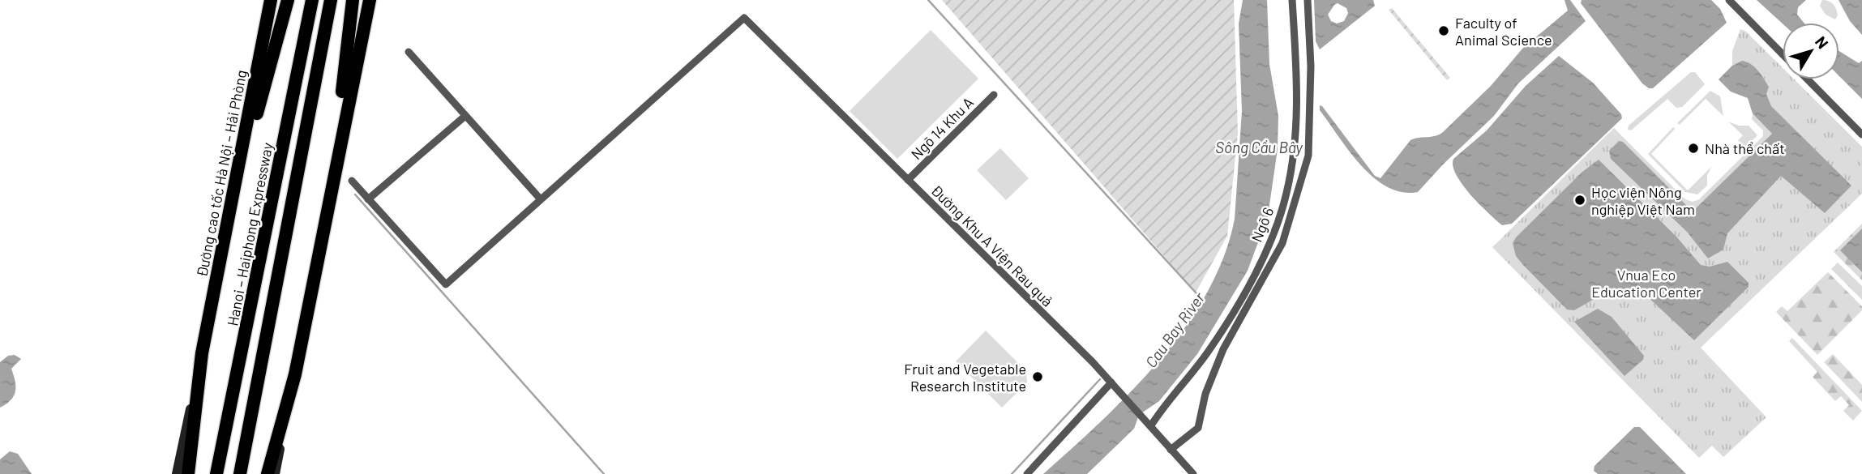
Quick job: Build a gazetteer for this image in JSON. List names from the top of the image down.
{
  "streets": {
    "highway": ["Đường cao tốc Hà Nội – Hải Phòng", "Hanoi – Haiphong Expressway"],
    "street": ["Ngõ 14 Khu A", "Ngõ 6", "Đường Khu A Viện Rau quả"]
  },
  "crossings": [
    ["Ngõ 14 Khu A", "Đường Khu A Viện Rau quả"],
    ["Ngõ 6", "Đường Khu A Viện Rau quả"]
  ],
  "water": ["Sông Cầu Bây", "Cau Bay River"],
  "parks": ["Vnua Eco Education Center"],
  "places": [
    "Faculty of Animal Science",
    "Nhà thể chất",
    "Học viện Nông nghiệp Việt Nam",
    "Fruit and Vegetable Research Institute"
  ],
  "north": "top right"
}
